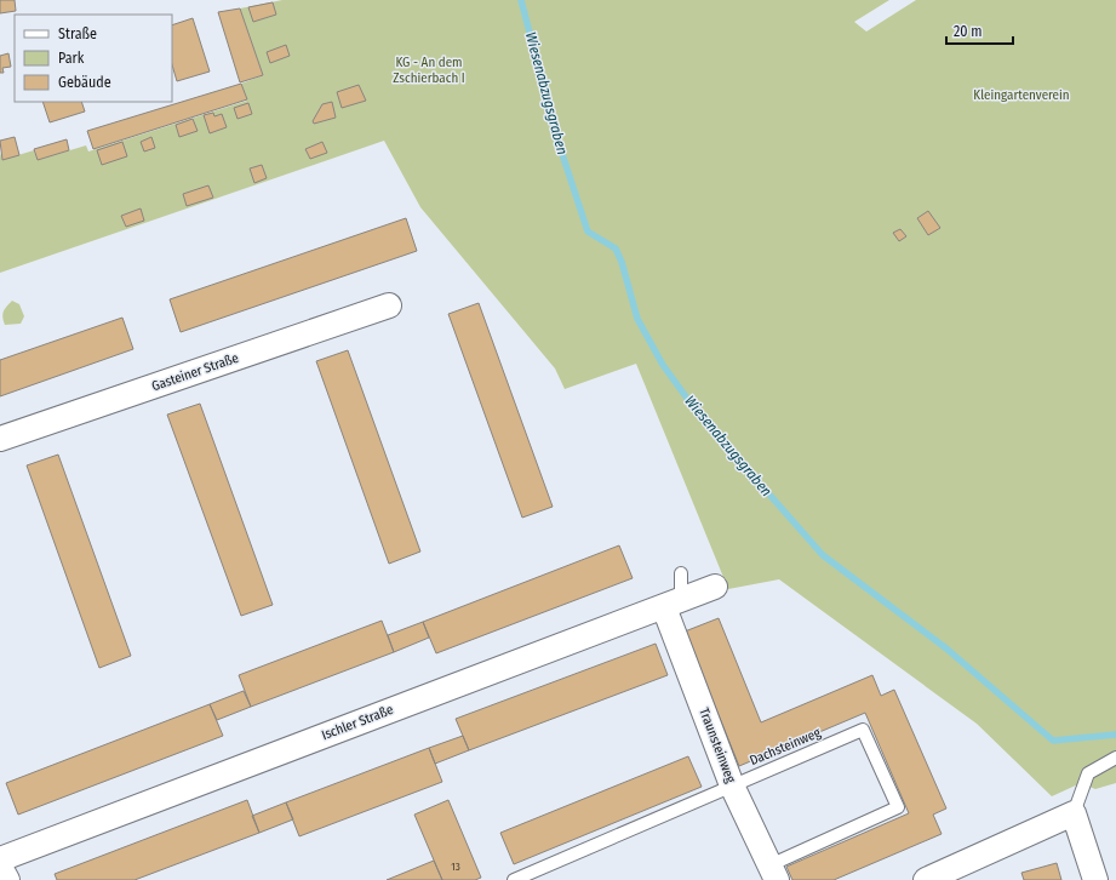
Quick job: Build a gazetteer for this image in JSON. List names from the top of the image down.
{
  "streets": {
    "street": ["Gasteiner Straße", "Ischler Straße", "Traunsteinweg"],
    "lane": ["Dachsteinweg"]
  },
  "crossings": [
    ["Ischler Straße", "Traunsteinweg"],
    ["Traunsteinweg", "Dachsteinweg"]
  ],
  "water": ["Wiesenabzugsgraben"],
  "parks": ["KG - An dem Zschierbach I", "Kleingartenverein"],
  "house_numbers": ["13"],
  "legend": ["Straße", "Park", "Gebäude"],
  "scale_bar": "20 m"
}
